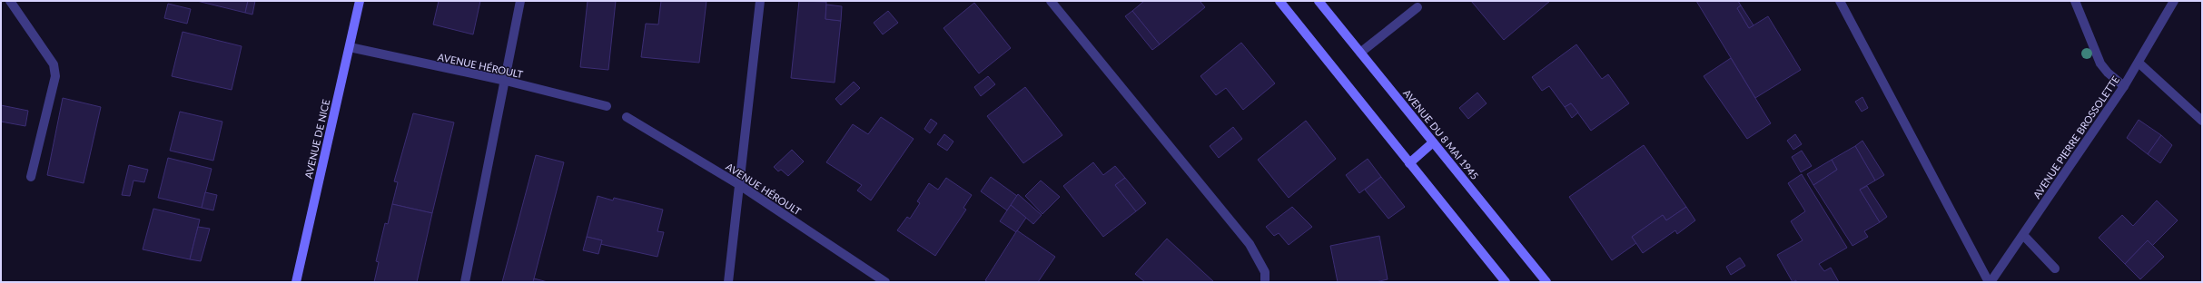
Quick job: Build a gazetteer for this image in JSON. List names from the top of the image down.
{
  "streets": {
    "main road": ["AVENUE DU 8 MAI 1945", "AVENUE DE NICE"],
    "street": ["AVENUE HÉROULT", "AVENUE PIERRE BROSSOLETTE"]
  },
  "crossings": [
    ["AVENUE HÉROULT", "AVENUE DE NICE"]
  ]
}
